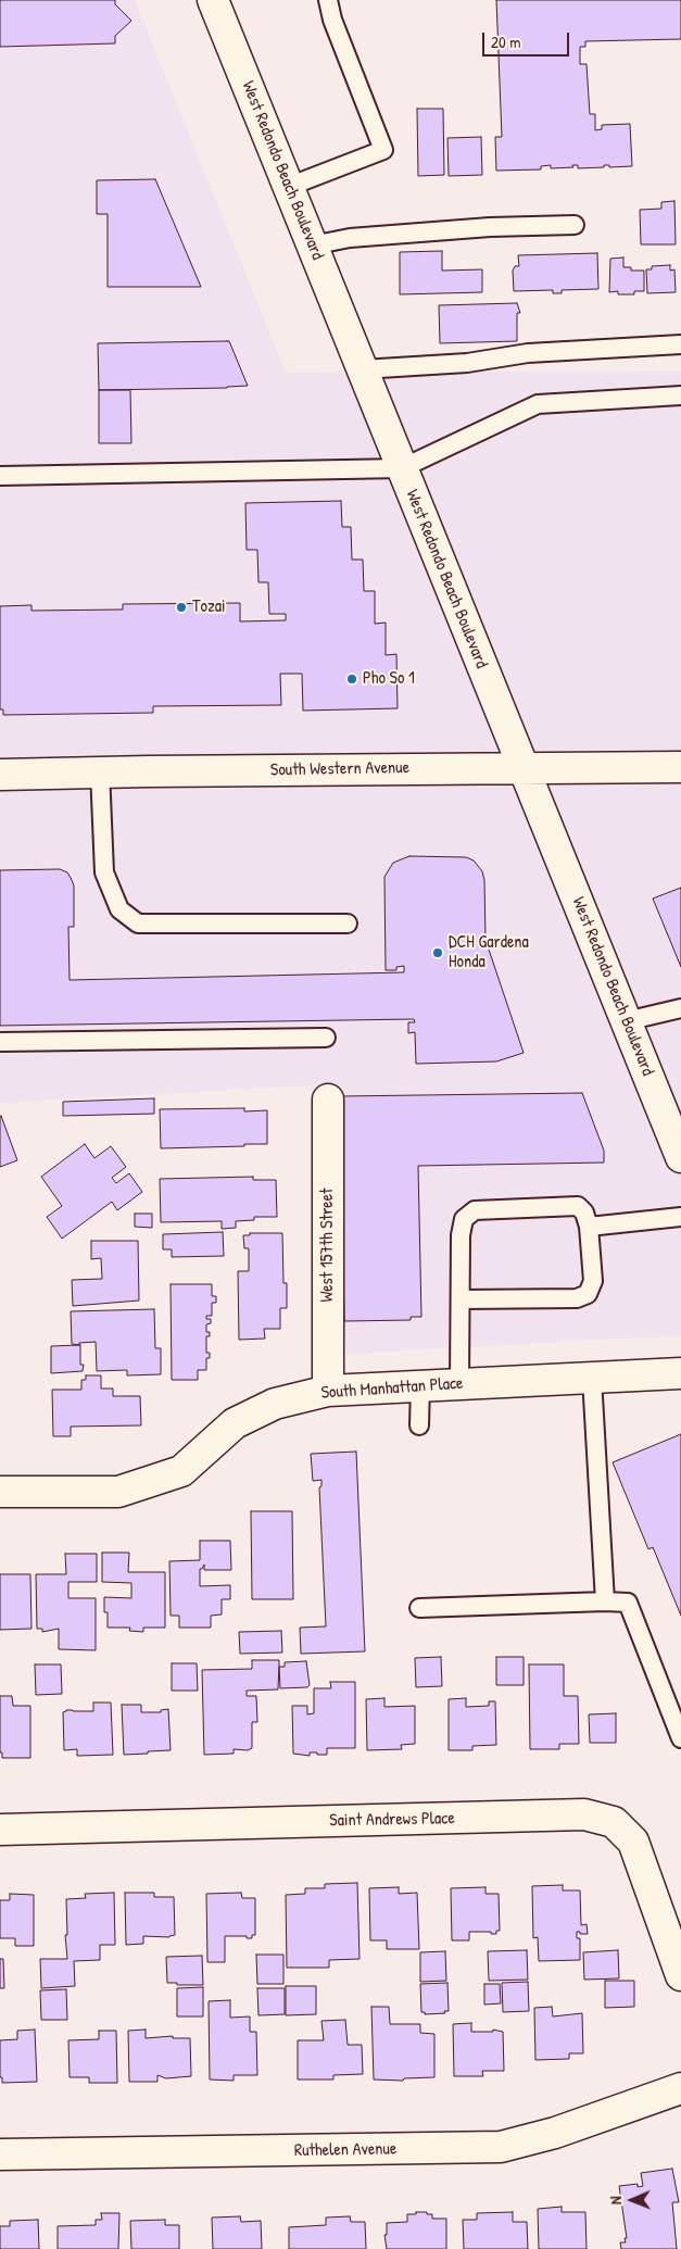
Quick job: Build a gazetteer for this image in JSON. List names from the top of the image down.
{
  "streets": {
    "street": [
      "West Redondo Beach Boulevard",
      "South Western Avenue",
      "West 157th Street",
      "South Manhattan Place",
      "Saint Andrews Place",
      "Ruthelen Avenue"
    ]
  },
  "crossings": [
    ["West Redondo Beach Boulevard", "South Western Avenue"],
    ["West 157th Street", "South Manhattan Place"]
  ],
  "places": ["Tozai", "Pho So 1", "DCH Gardena Honda"],
  "scale_bar": "20 m",
  "north": "left"
}
